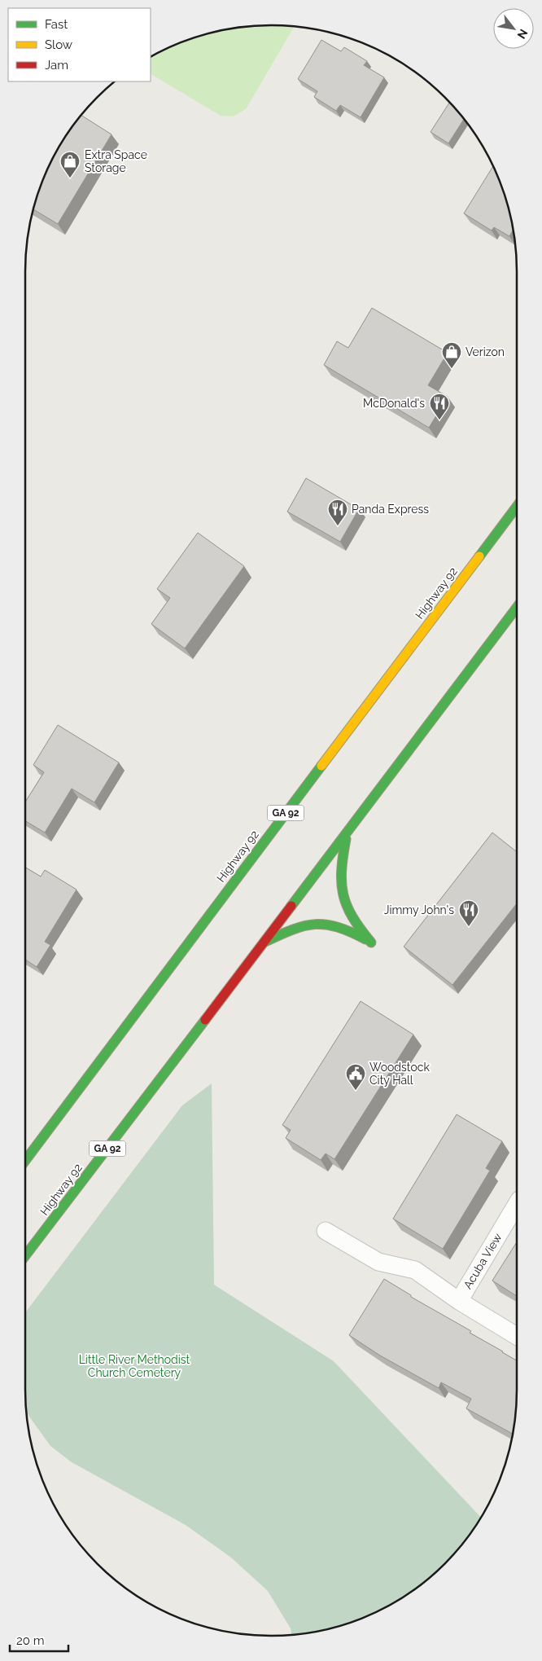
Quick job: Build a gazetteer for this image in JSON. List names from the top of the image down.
{
  "streets": {
    "main road": ["Highway 92", "GA 92"],
    "street": ["Acuba View"]
  },
  "parks": ["Little River Methodist Church Cemetery"],
  "places": {
    "shop": ["Extra Space Storage", "Verizon"],
    "restaurant": ["McDonald's", "Panda Express", "Jimmy John's"],
    "public building": ["Woodstock City Hall"]
  },
  "legend": ["Fast", "Slow", "Jam"],
  "scale_bar": "20 m",
  "north": "bottom right"
}
